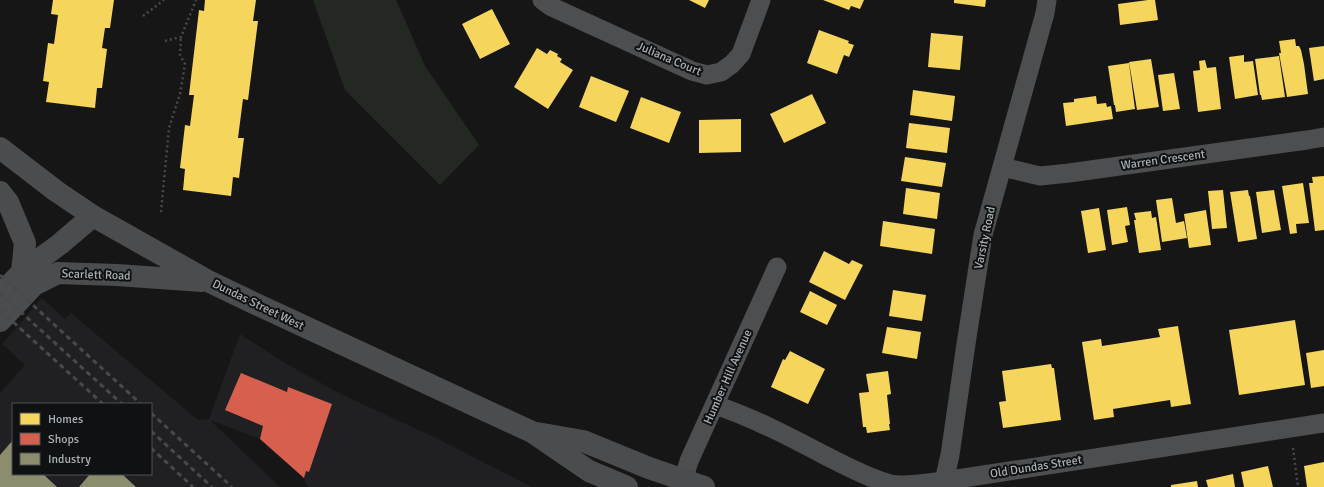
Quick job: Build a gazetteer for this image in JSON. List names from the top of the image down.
{
  "streets": {
    "main road": ["Scarlett Road", "Dundas Street West"],
    "street": [
      "Juliana Court",
      "Warren Crescent",
      "Varsity Road",
      "Humber Hill Avenue",
      "Old Dundas Street"
    ]
  },
  "crossings": [
    ["Warren Crescent", "Varsity Road"],
    ["Varsity Road", "Old Dundas Street"],
    ["Scarlett Road", "Dundas Street West"],
    ["Dundas Street West", "Humber Hill Avenue"],
    ["Humber Hill Avenue", "Old Dundas Street"]
  ],
  "legend": ["Homes", "Shops", "Industry"]
}
